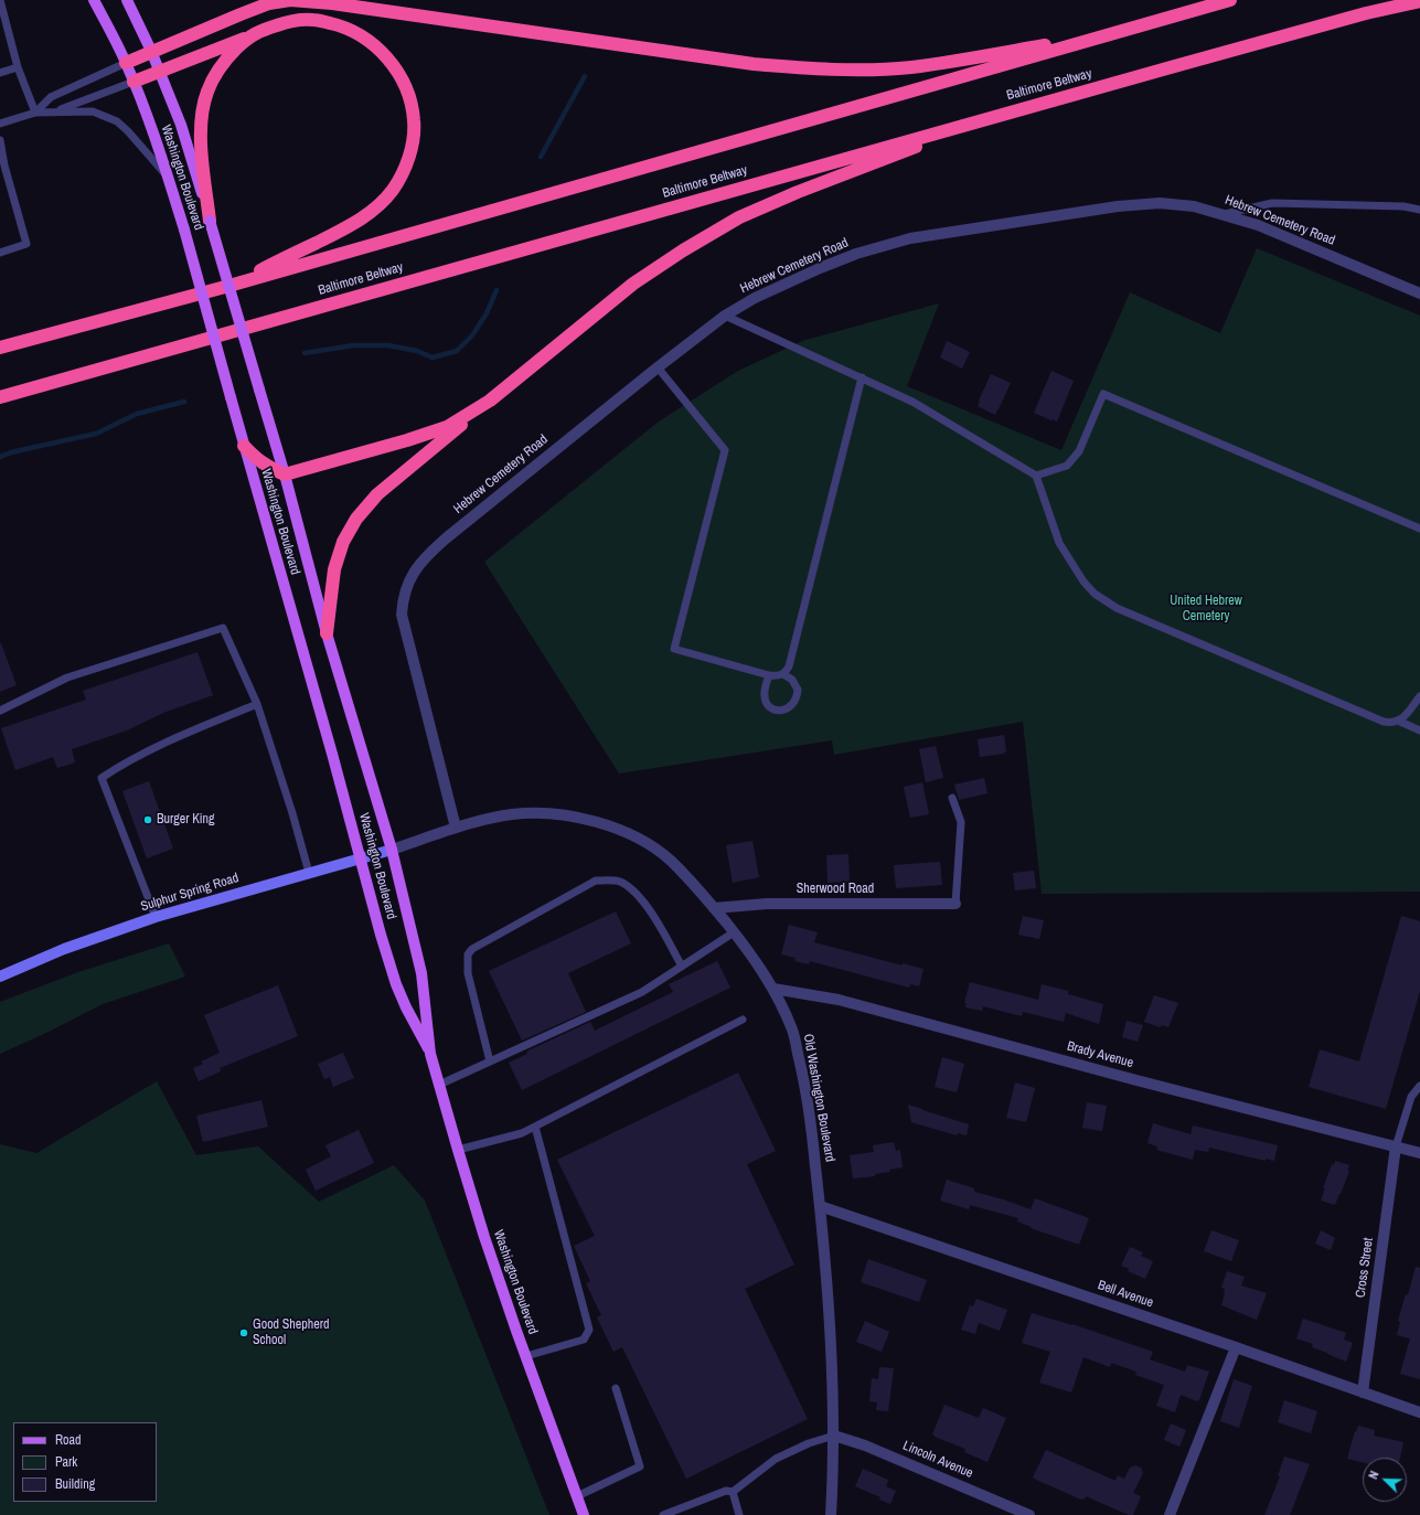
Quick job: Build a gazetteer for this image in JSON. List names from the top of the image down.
{
  "streets": {
    "highway": ["Baltimore Beltway"],
    "main road": ["Washington Boulevard", "Sulphur Spring Road"],
    "street": [
      "Hebrew Cemetery Road",
      "Sherwood Road",
      "Brady Avenue",
      "Old Washington Boulevard",
      "Cross Street",
      "Bell Avenue",
      "Lincoln Avenue"
    ]
  },
  "crossings": [
    ["Washington Boulevard", "Sulphur Spring Road"],
    ["Washington Boulevard", "Old Washington Boulevard"],
    ["Hebrew Cemetery Road", "Old Washington Boulevard"],
    ["Sherwood Road", "Old Washington Boulevard"],
    ["Sulphur Spring Road", "Old Washington Boulevard"],
    ["Brady Avenue", "Old Washington Boulevard"],
    ["Brady Avenue", "Cross Street"],
    ["Old Washington Boulevard", "Bell Avenue"],
    ["Old Washington Boulevard", "Lincoln Avenue"],
    ["Cross Street", "Bell Avenue"]
  ],
  "parks": ["United Hebrew Cemetery"],
  "places": ["Burger King", "Good Shepherd School"],
  "legend": ["Road", "Park", "Building"],
  "north": "top left"
}
